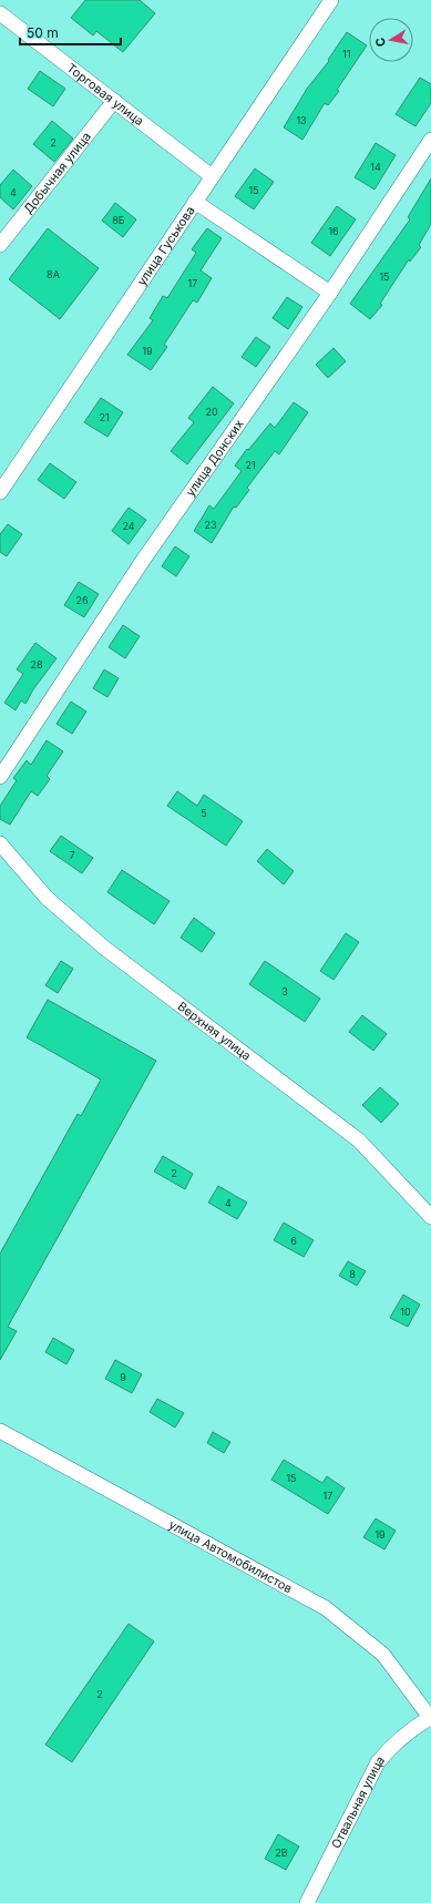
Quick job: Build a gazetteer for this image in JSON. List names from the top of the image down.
{
  "streets": {
    "street": [
      "Торговая улица",
      "Добычная улица",
      "улица Гуськова",
      "улица Донских",
      "Верхняя улица",
      "улица Автомобилистов",
      "Отвальная улица"
    ]
  },
  "crossings": [
    ["Торговая улица", "Добычная улица"],
    ["Торговая улица", "улица Гуськова"],
    ["улица Автомобилистов", "Отвальная улица"]
  ],
  "house_numbers": [
    "11",
    "13",
    "2",
    "14",
    "15",
    "4",
    "8Б",
    "16",
    "8А",
    "15",
    "17",
    "19",
    "20",
    "21",
    "21",
    "23",
    "24",
    "26",
    "28",
    "5",
    "7",
    "3",
    "2",
    "4",
    "6",
    "8",
    "10",
    "9",
    "15",
    "17",
    "19",
    "2",
    "2В"
  ],
  "scale_bar": "50 m",
  "north": "left"
}
